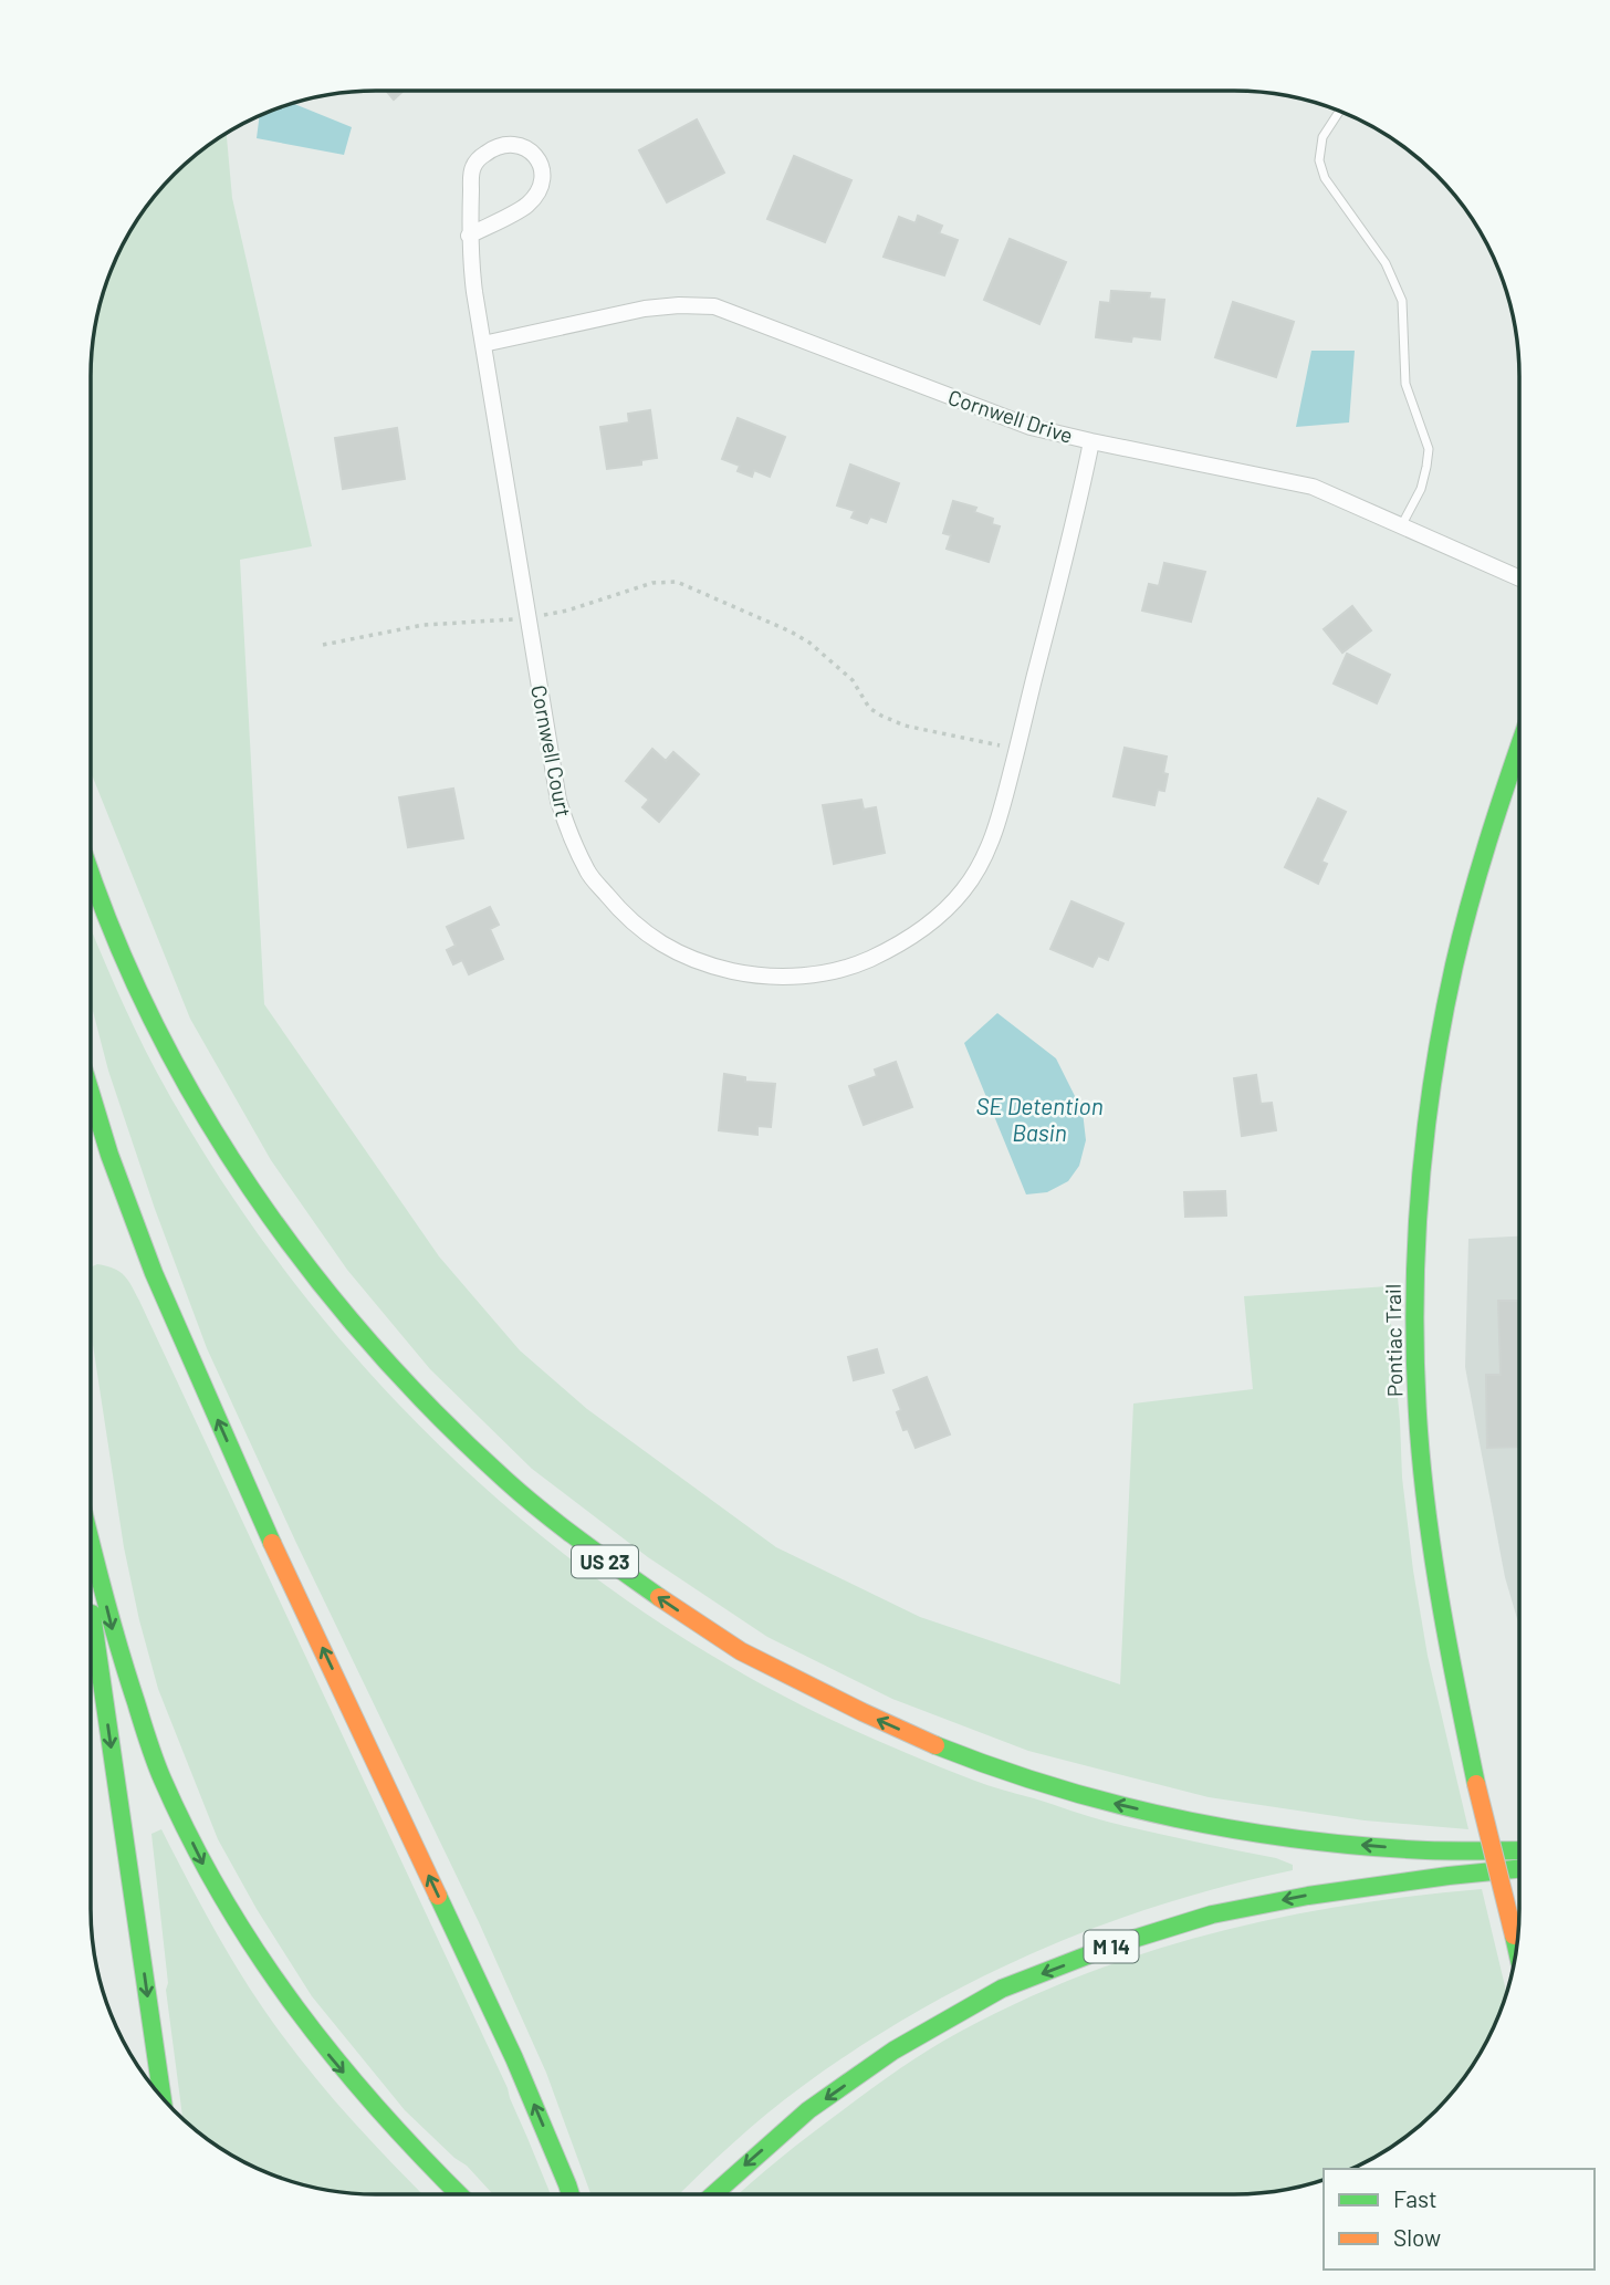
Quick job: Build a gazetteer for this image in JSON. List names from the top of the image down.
{
  "streets": {
    "main road": ["Pontiac Trail", "US 23", "M 14"],
    "street": ["Cornwell Drive", "Cornwell Court"]
  },
  "crossings": [
    ["Cornwell Drive", "Cornwell Court"]
  ],
  "water": ["SE Detention Basin"],
  "legend": ["Fast", "Slow"]
}
